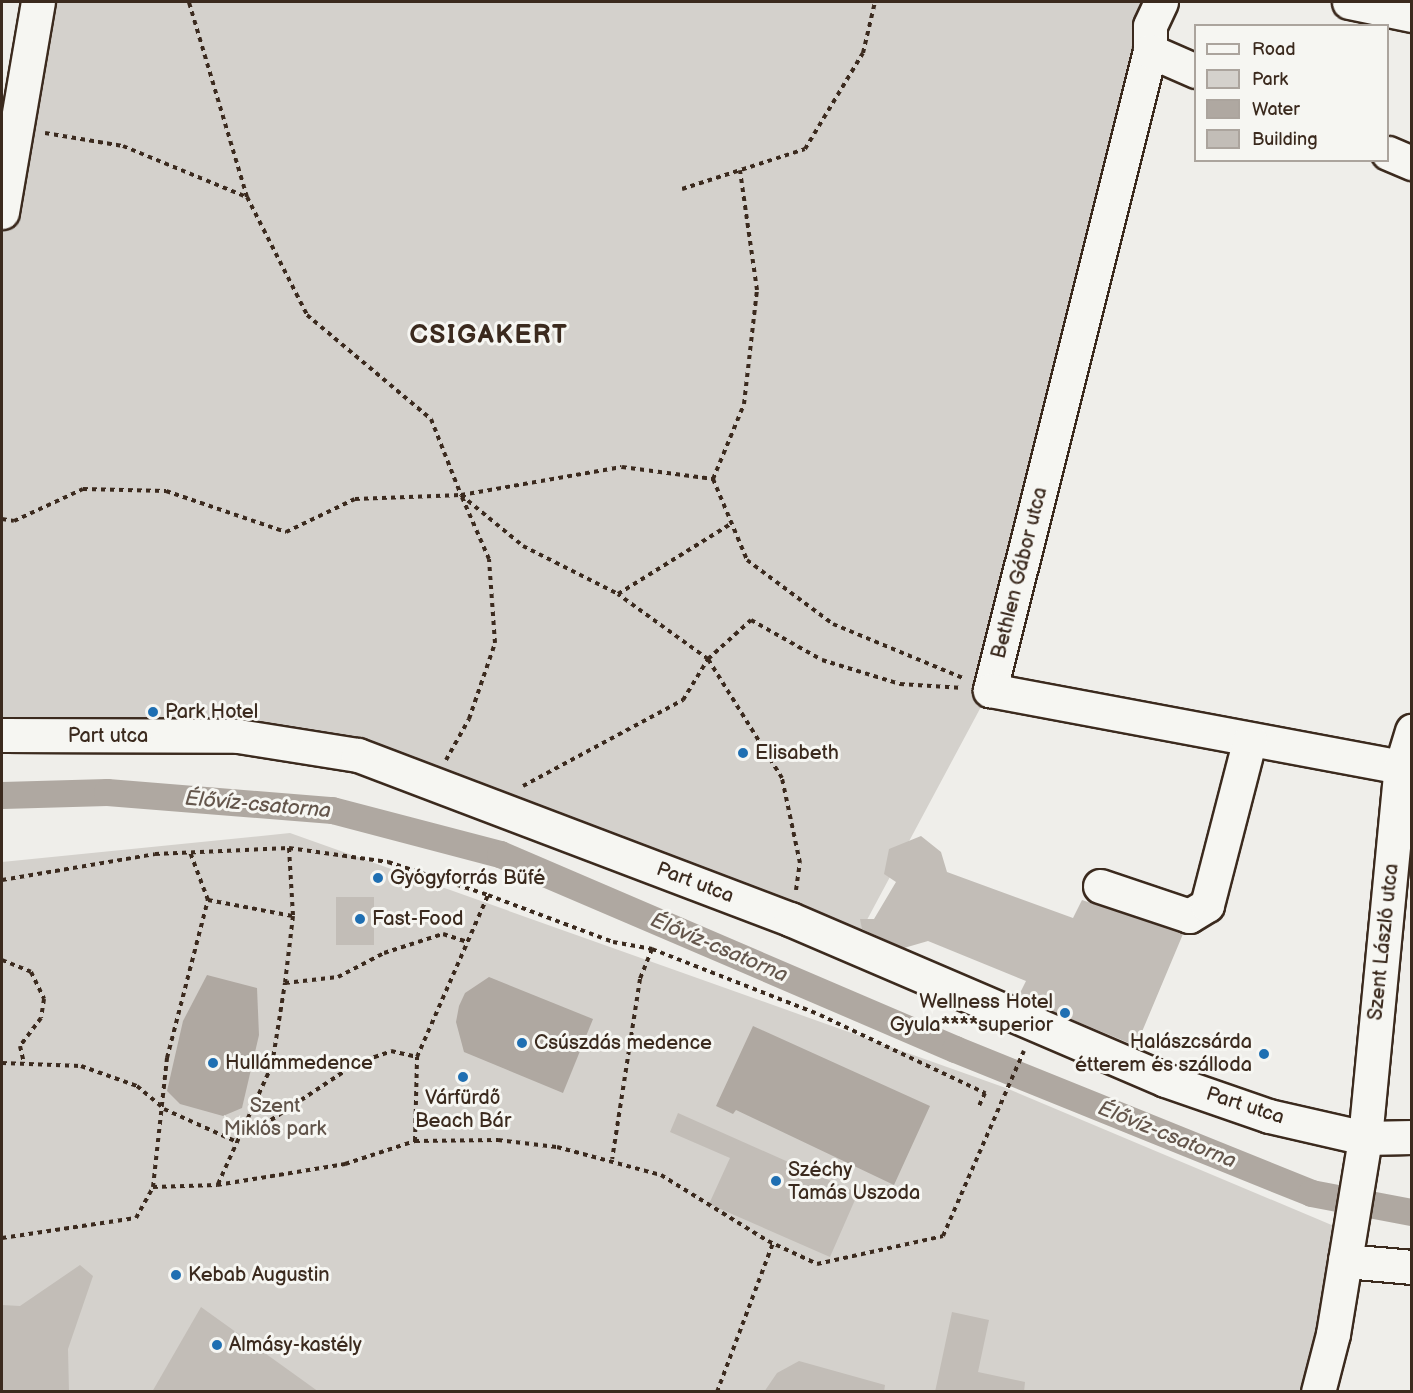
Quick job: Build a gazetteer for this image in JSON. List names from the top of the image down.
{
  "streets": {
    "street": ["Bethlen Gábor utca", "Part utca", "Szent László utca"]
  },
  "crossings": [
    ["Part utca", "Szent László utca"]
  ],
  "districts": ["CSIGAKERT"],
  "water": ["Élővíz-csatorna"],
  "parks": ["Szent Miklós park"],
  "places": [
    "Park Hotel",
    "Elisabeth",
    "Gyógyforrás Büfé",
    "Fast-Food",
    "Wellness Hotel Gyula****superior",
    "Csúszdás medence",
    "Halászcsárda étterem és szálloda",
    "Hullámmedence",
    "Várfürdő Beach Bár",
    "Széchy Tamás Uszoda",
    "Kebab Augustin",
    "Almásy-kastély"
  ],
  "legend": [
    "Road",
    "Park",
    "Water",
    "Building"
  ]
}
